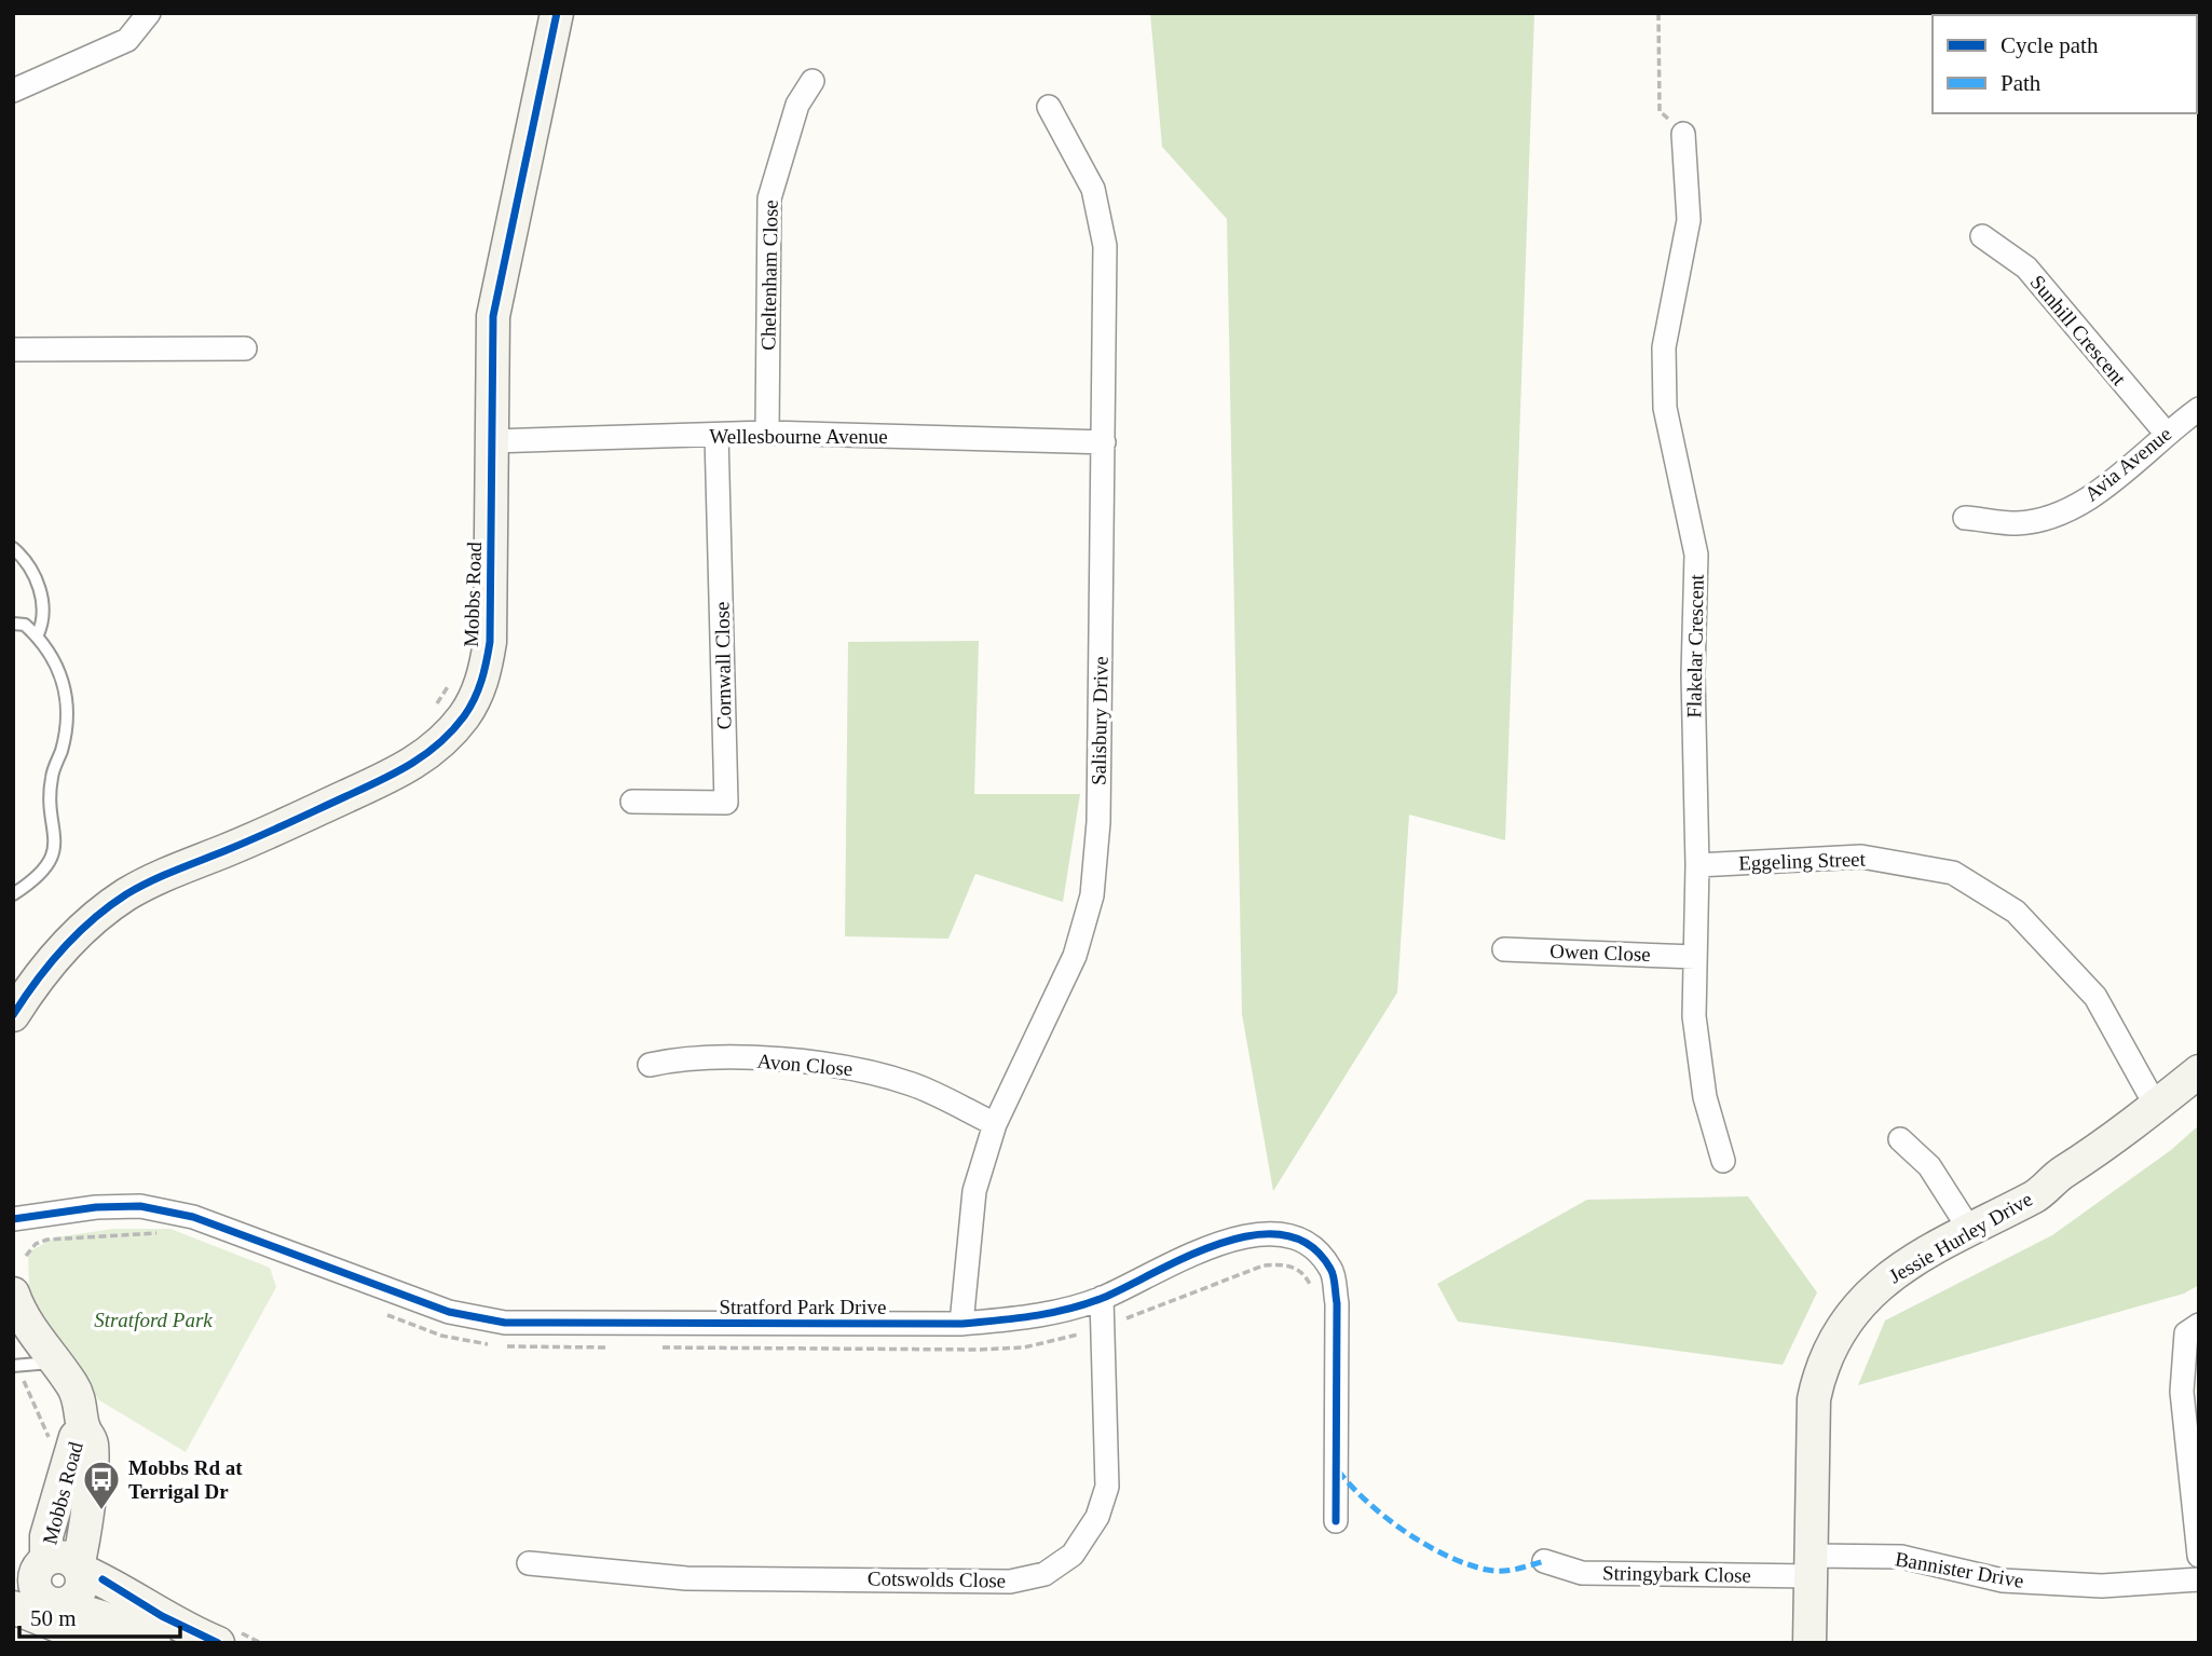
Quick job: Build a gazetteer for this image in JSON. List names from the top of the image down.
{
  "streets": {
    "street": [
      "Cheltenham Close",
      "Sunhill Crescent",
      "Wellesbourne Avenue",
      "Avia Avenue",
      "Mobbs Road",
      "Flakelar Crescent",
      "Cornwall Close",
      "Salisbury Drive",
      "Eggeling Street",
      "Owen Close",
      "Avon Close",
      "Jessie Hurley Drive",
      "Stratford Park Drive",
      "Bannister Drive",
      "Stringybark Close",
      "Cotswolds Close"
    ]
  },
  "crossings": [
    ["Cheltenham Close", "Wellesbourne Avenue"],
    ["Sunhill Crescent", "Avia Avenue"],
    ["Wellesbourne Avenue", "Mobbs Road"],
    ["Wellesbourne Avenue", "Cornwall Close"],
    ["Wellesbourne Avenue", "Salisbury Drive"],
    ["Flakelar Crescent", "Eggeling Street"],
    ["Flakelar Crescent", "Owen Close"],
    ["Salisbury Drive", "Avon Close"],
    ["Salisbury Drive", "Stratford Park Drive"],
    ["Eggeling Street", "Jessie Hurley Drive"],
    ["Jessie Hurley Drive", "Bannister Drive"],
    ["Jessie Hurley Drive", "Stringybark Close"],
    ["Stratford Park Drive", "Cotswolds Close"],
    ["Bannister Drive", "Stringybark Close"]
  ],
  "parks": ["Stratford Park"],
  "places": {
    "bus stop": ["Mobbs Rd at Terrigal Dr"]
  },
  "legend": ["Cycle path", "Path"],
  "scale_bar": "50 m"
}
